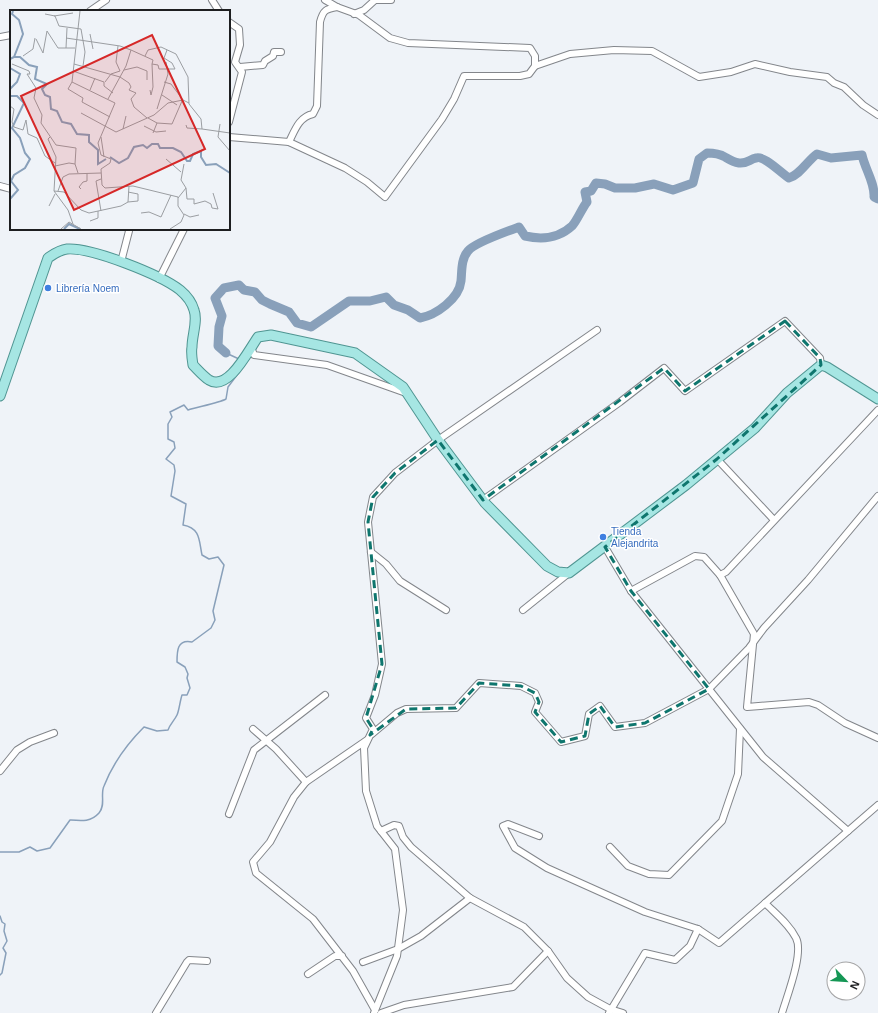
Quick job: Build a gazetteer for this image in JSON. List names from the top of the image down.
{
  "places": ["Librería Noem", "Tienda Alejandrita"],
  "north": "bottom right"
}
